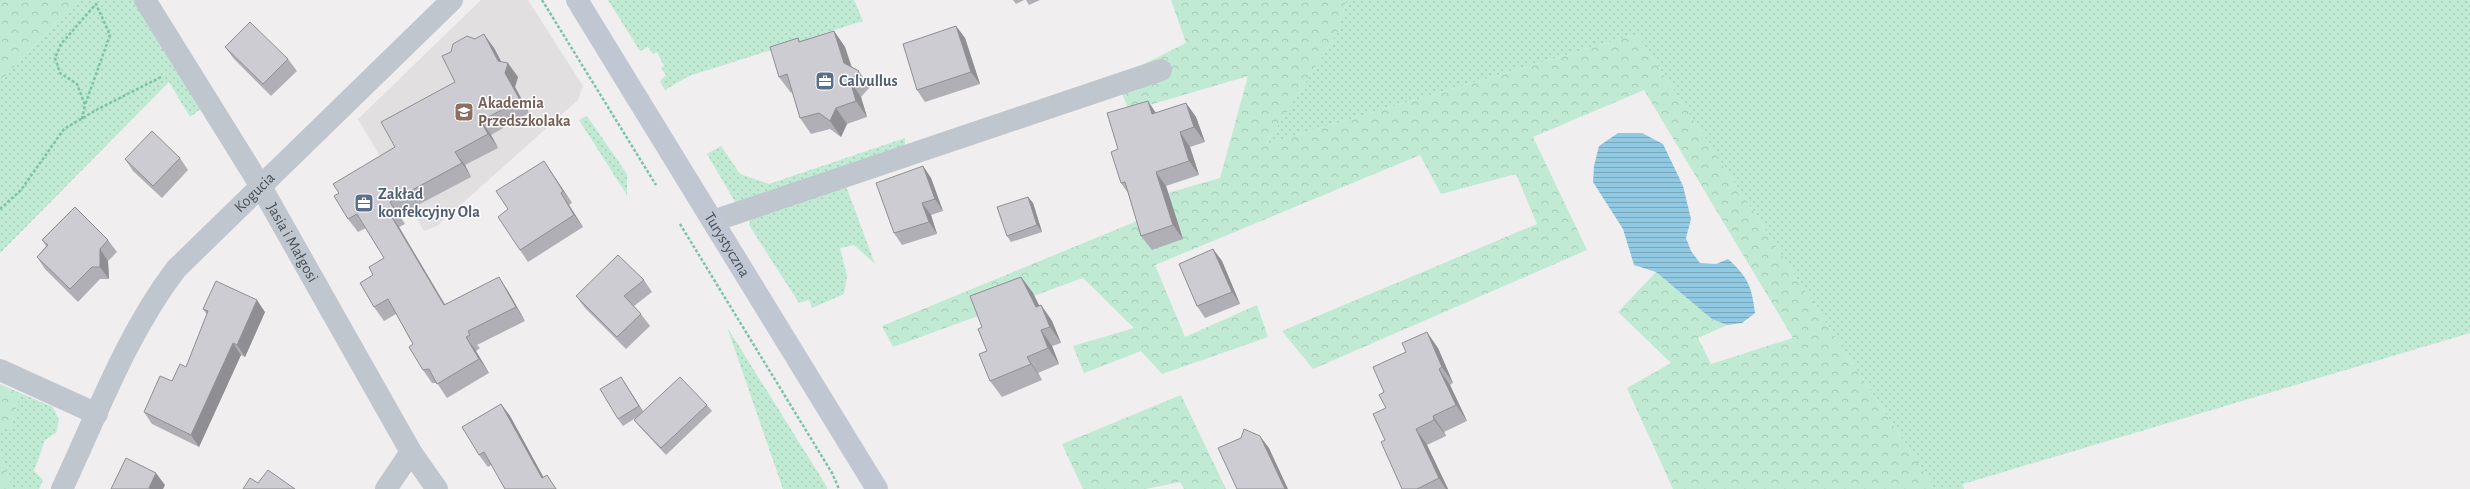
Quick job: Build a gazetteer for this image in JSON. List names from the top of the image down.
{
  "streets": {
    "main road": ["Turystyczna"],
    "street": ["Kogucia", "Jasia i Małgosi"]
  },
  "crossings": [
    ["Kogucia", "Jasia i Małgosi"]
  ],
  "places": {
    "office": ["Calvullus", "Zakład konfekcyjny Ola"],
    "school or university": ["Akademia Przedszkolaka"]
  }
}
